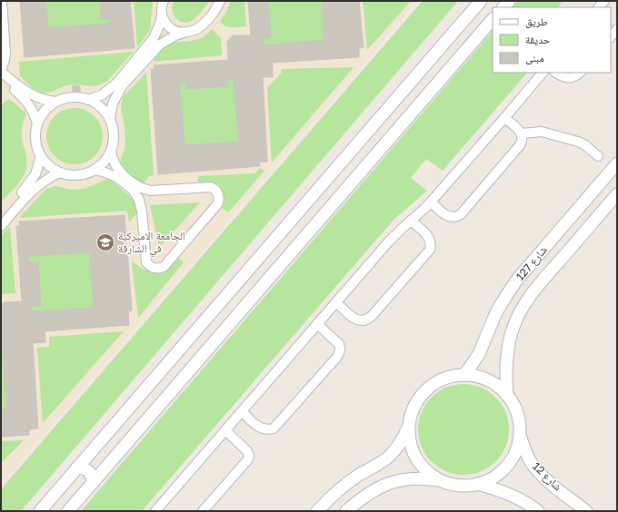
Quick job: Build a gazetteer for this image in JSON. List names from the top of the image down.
{
  "streets": {
    "street": ["شارع 127", "شارع 12"]
  },
  "crossings": [
    ["شارع 127", "شارع 12"]
  ],
  "places": {
    "school or university": ["الجامعة الاميركية في الشارقة"]
  },
  "legend": ["طريق", "حديقة", "مبنى"]
}
